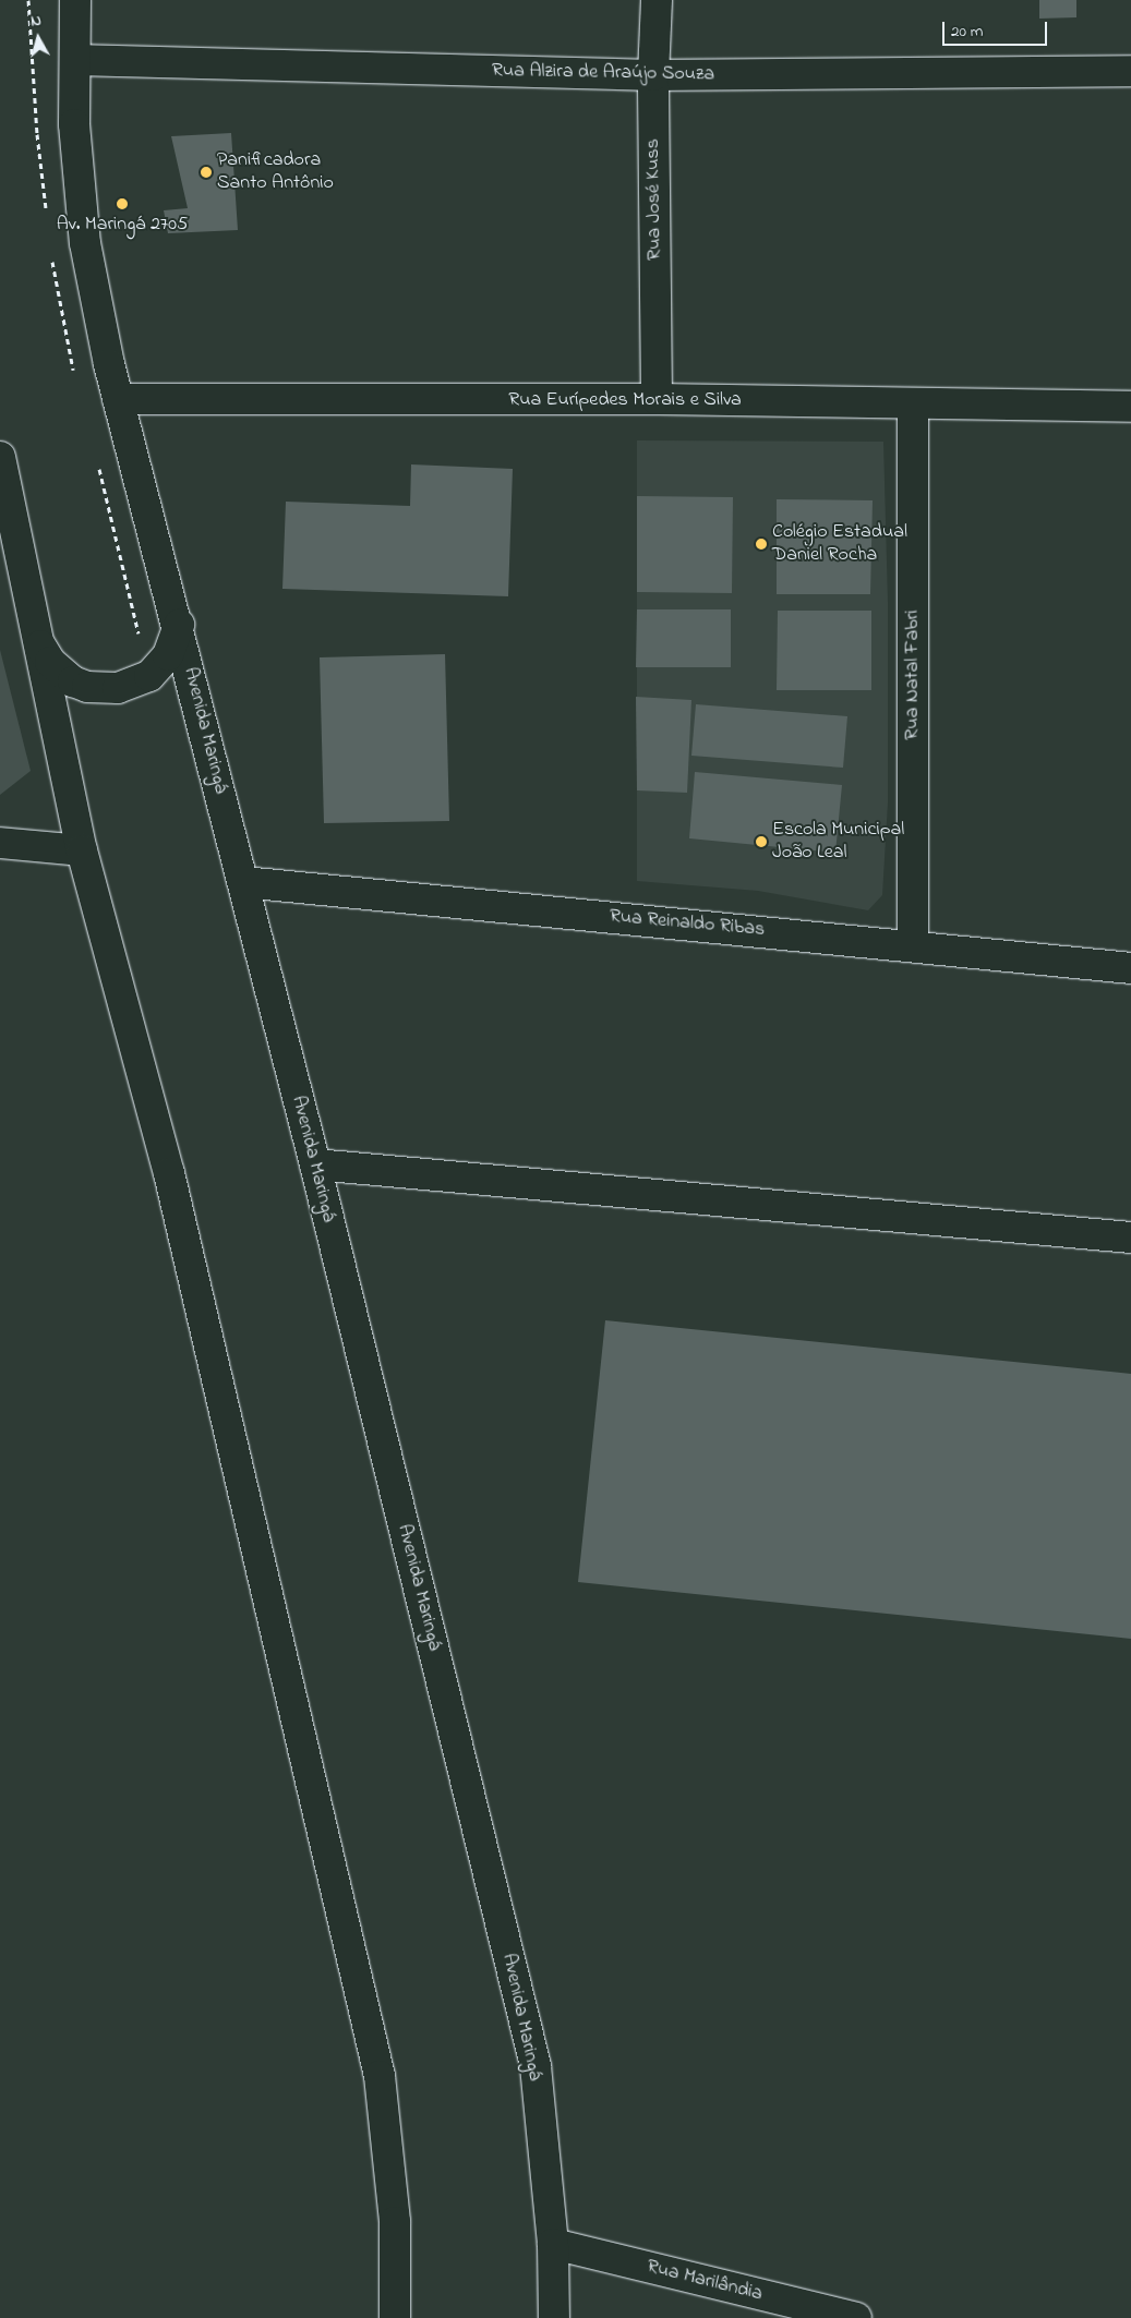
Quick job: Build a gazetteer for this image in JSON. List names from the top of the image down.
{
  "streets": {
    "main road": [
      "Rua Alzira de Araújo Souza",
      "Rua José Kuss",
      "Rua Eurípedes Morais e Silva",
      "Rua Natal Fabri",
      "Avenida Maringá",
      "Rua Reinaldo Ribas",
      "Rua Marilândia"
    ]
  },
  "crossings": [
    ["Rua Alzira de Araújo Souza", "Rua José Kuss"],
    ["Rua Alzira de Araújo Souza", "Avenida Maringá"],
    ["Rua José Kuss", "Rua Eurípedes Morais e Silva"],
    ["Rua Eurípedes Morais e Silva", "Rua Natal Fabri"],
    ["Rua Eurípedes Morais e Silva", "Avenida Maringá"],
    ["Rua Natal Fabri", "Rua Reinaldo Ribas"],
    ["Avenida Maringá", "Rua Reinaldo Ribas"],
    ["Avenida Maringá", "Rua Marilândia"]
  ],
  "places": [
    "Panificadora Santo Antônio",
    "Av. Maringá 2705",
    "Colégio Estadual Daniel Rocha",
    "Escola Municipal João Leal"
  ],
  "scale_bar": "20 m",
  "north": "top"
}
